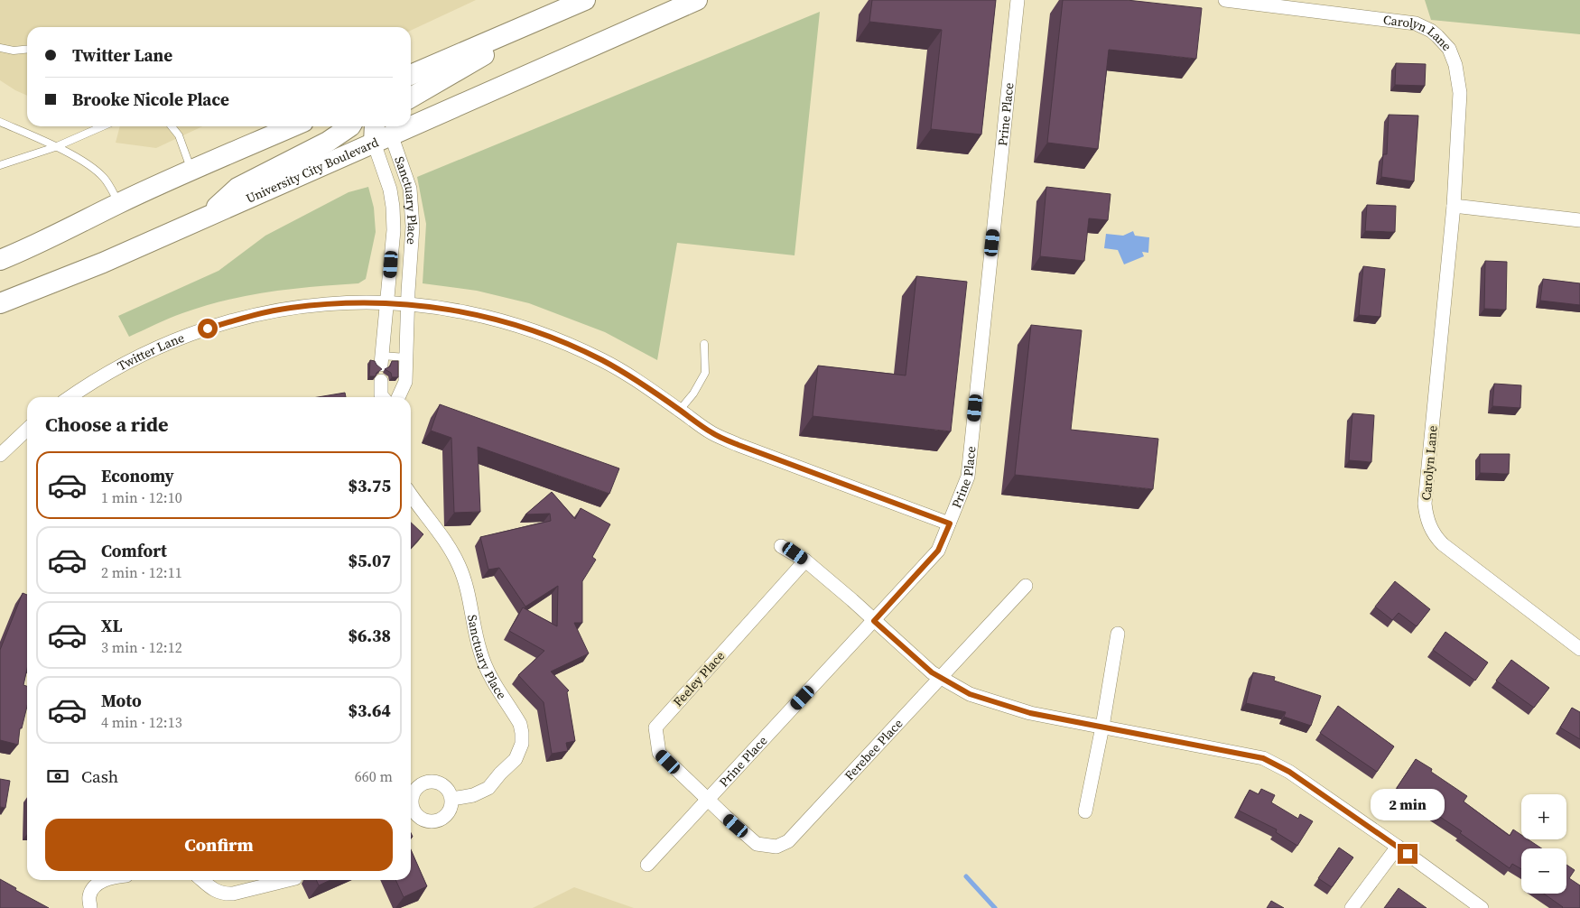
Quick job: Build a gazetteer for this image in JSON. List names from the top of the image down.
{
  "streets": {
    "main road": ["University City Boulevard"],
    "street": [
      "Carolyn Lane",
      "Prine Place",
      "Sanctuary Place",
      "Twitter Lane",
      "Feeley Place",
      "Ferebee Place"
    ]
  },
  "crossings": [
    ["Prine Place", "Feeley Place"],
    ["Prine Place", "Ferebee Place"],
    ["University City Boulevard", "Sanctuary Place"],
    ["Sanctuary Place", "Twitter Lane"],
    ["Feeley Place", "Ferebee Place"]
  ],
  "page": {
    "banner": ["Twitter Lane", "Brooke Nicole Place"],
    "heading": "Choose a ride",
    "list": [
      {
        "name": "Economy",
        "note": "1 min · 12:10",
        "value": "$3.75"
      },
      {
        "name": "Comfort",
        "note": "2 min · 12:11",
        "value": "$5.07"
      },
      {
        "name": "XL",
        "note": "3 min · 12:12",
        "value": "$6.38"
      },
      {
        "name": "Moto",
        "note": "4 min · 12:13",
        "value": "$3.64"
      }
    ],
    "pay": ["Cash", "660 m"],
    "bubble": "2 min",
    "map_buttons": ["+", "−"],
    "buttons": "Confirm"
  }
}
